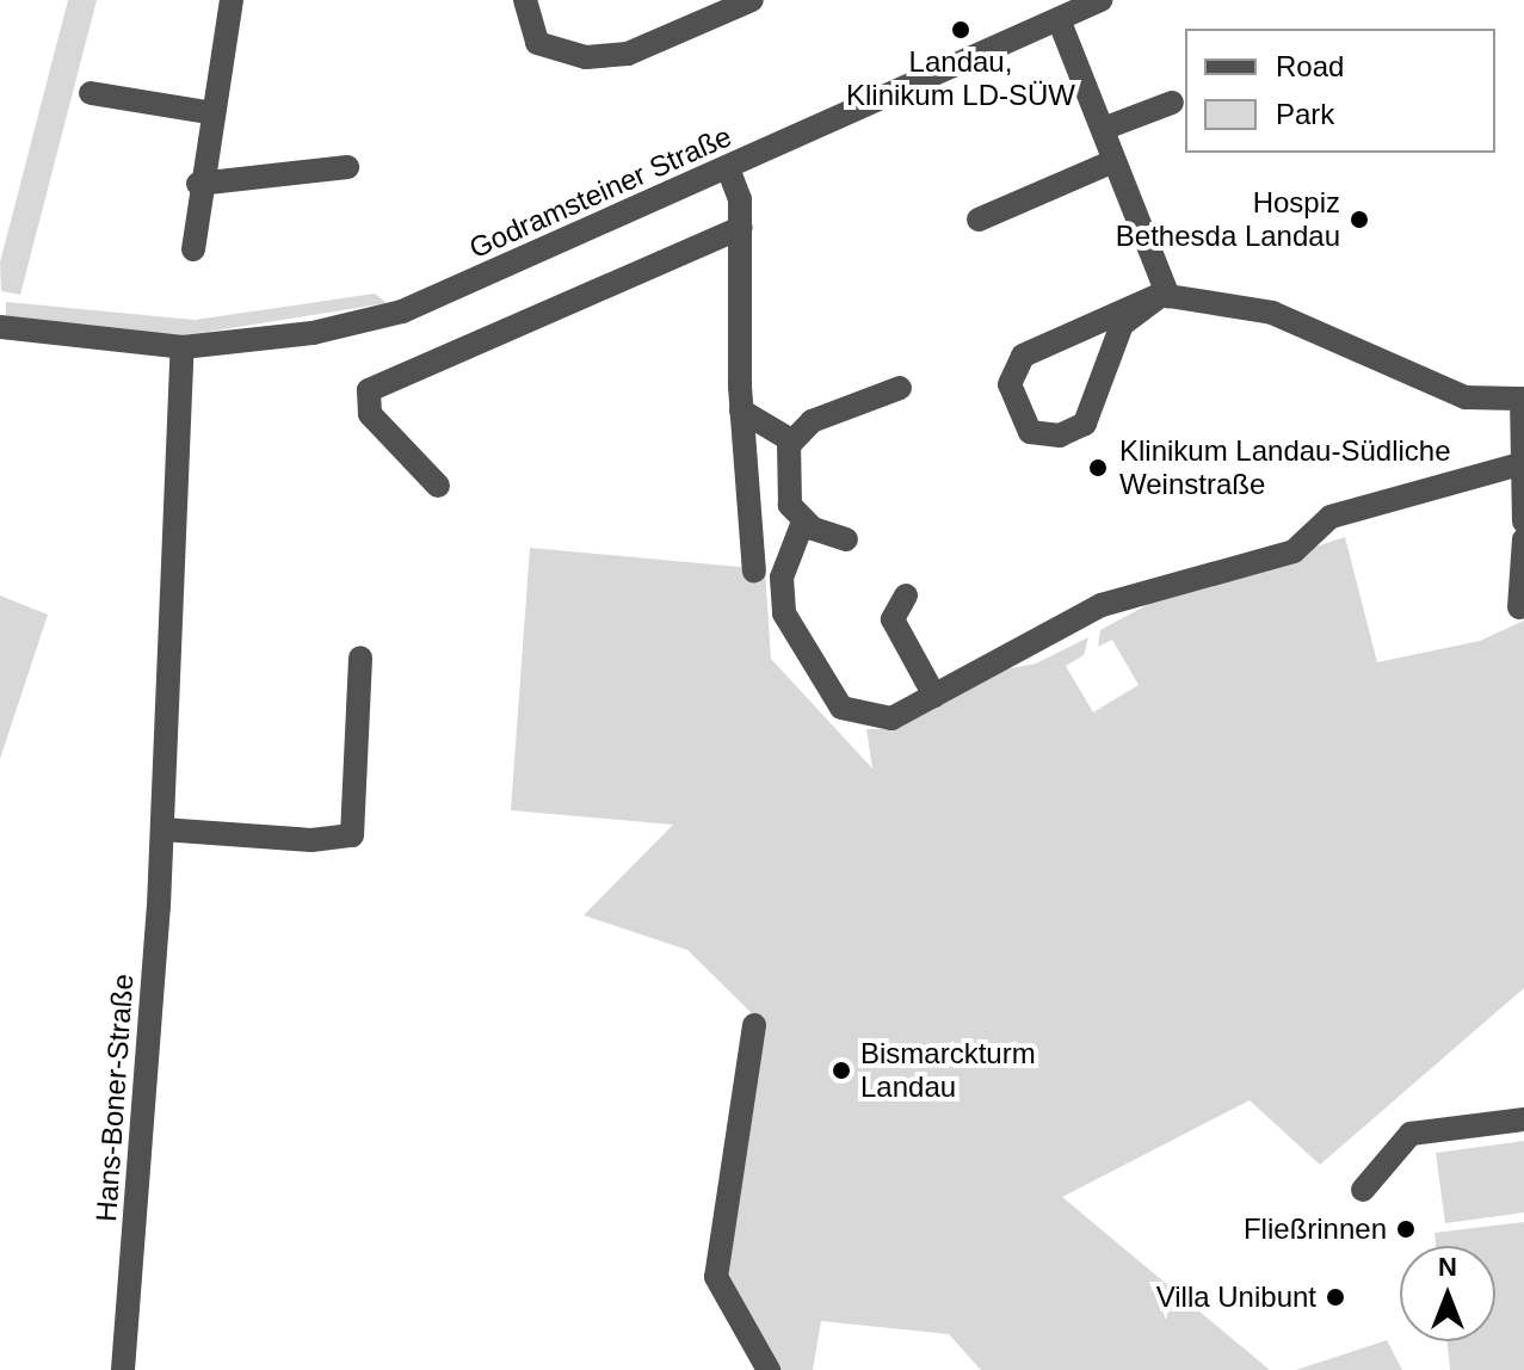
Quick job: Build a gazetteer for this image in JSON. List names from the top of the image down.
{
  "streets": {
    "street": ["Godramsteiner Straße", "Hans-Boner-Straße"]
  },
  "crossings": [
    ["Godramsteiner Straße", "Hans-Boner-Straße"]
  ],
  "places": [
    "Landau, Klinikum LD-SÜW",
    "Hospiz Bethesda Landau",
    "Klinikum Landau-Südliche Weinstraße",
    "Bismarckturm Landau",
    "Fließrinnen",
    "Villa Unibunt"
  ],
  "legend": ["Road", "Park"],
  "north": "top"
}
